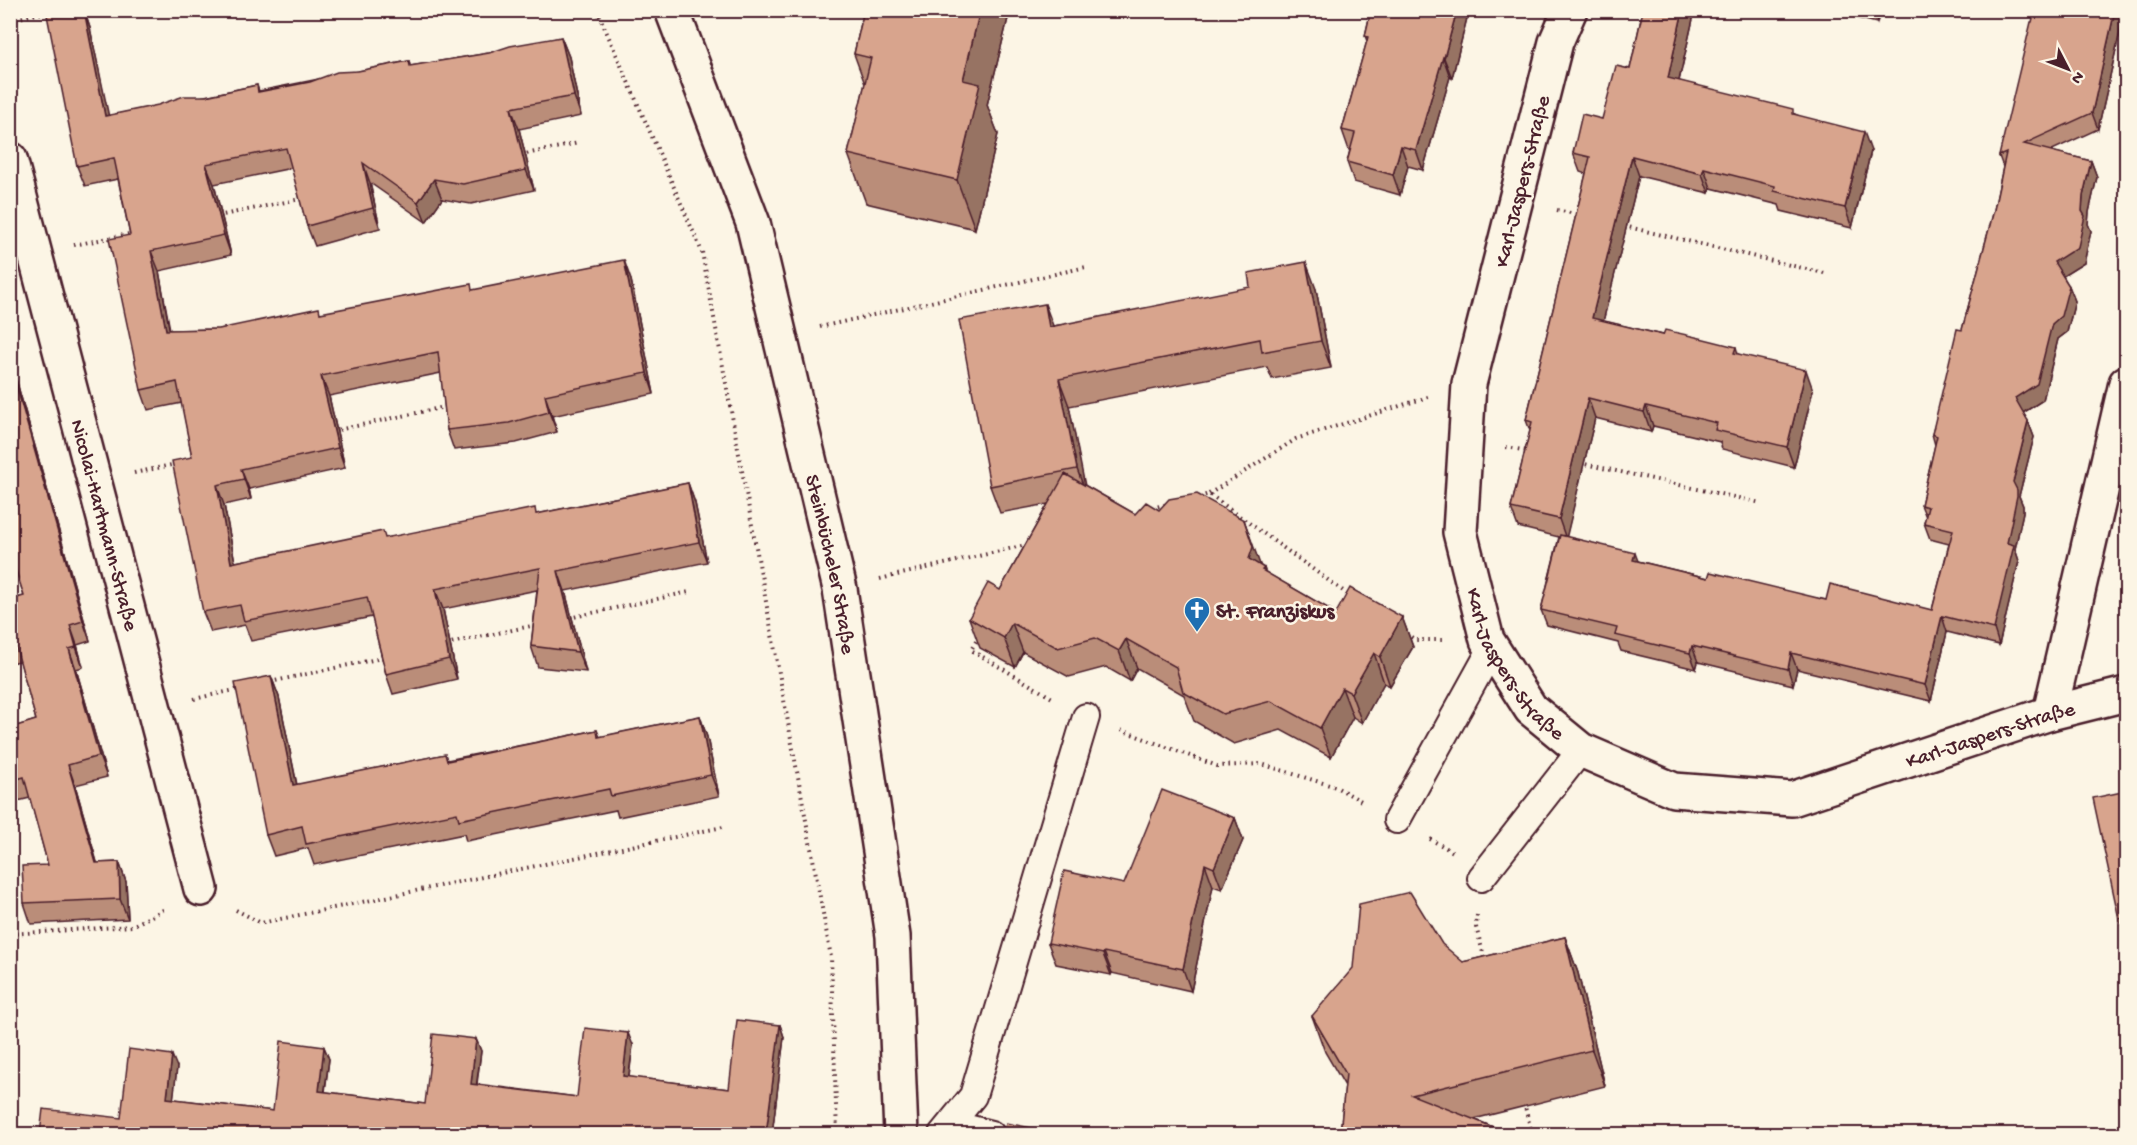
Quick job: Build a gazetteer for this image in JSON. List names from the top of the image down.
{
  "streets": {
    "street": ["Karl-Jaspers-Straße", "Nicolai-Hartmann-Straße", "Steinbücheler Straße"]
  },
  "places": {
    "church": ["St. Franziskus"]
  },
  "north": "bottom right"
}
